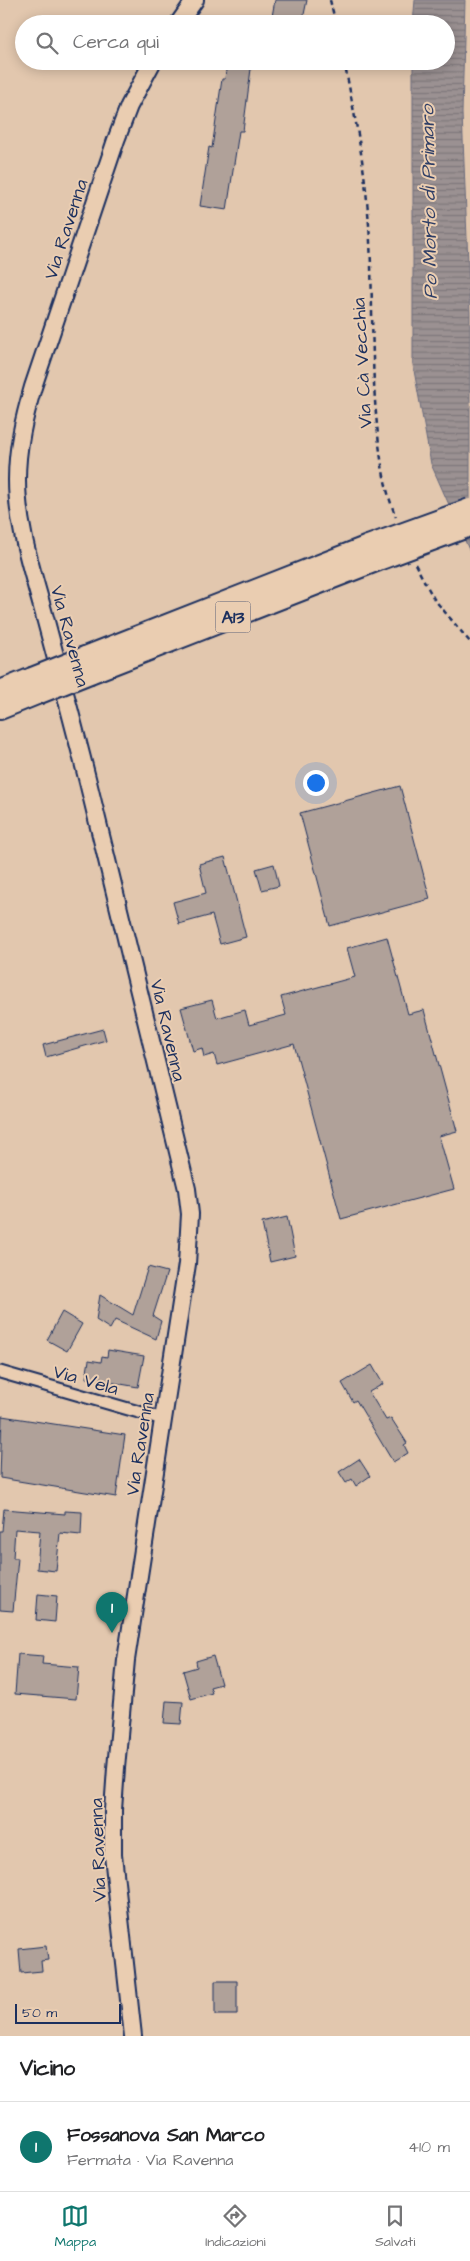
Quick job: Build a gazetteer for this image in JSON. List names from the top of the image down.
{
  "streets": {
    "highway": ["A13"],
    "main road": ["Via Ravenna"],
    "street": ["Via Vela"],
    "path": ["Via Cà Vecchia"]
  },
  "crossings": [
    ["Via Ravenna", "Via Vela"]
  ],
  "water": ["Po Morto di Primaro"],
  "scale_bar": "50 m",
  "page": {
    "search": "Cerca qui",
    "pins": "1",
    "scale": "50 m",
    "heading": "Vicino",
    "list": [
      {
        "mark": "1",
        "name": "Fossanova San Marco",
        "note": "Fermata · Via Ravenna",
        "value": "410 m"
      }
    ],
    "nav": ["Mappa", "Indicazioni", "Salvati"]
  }
}
